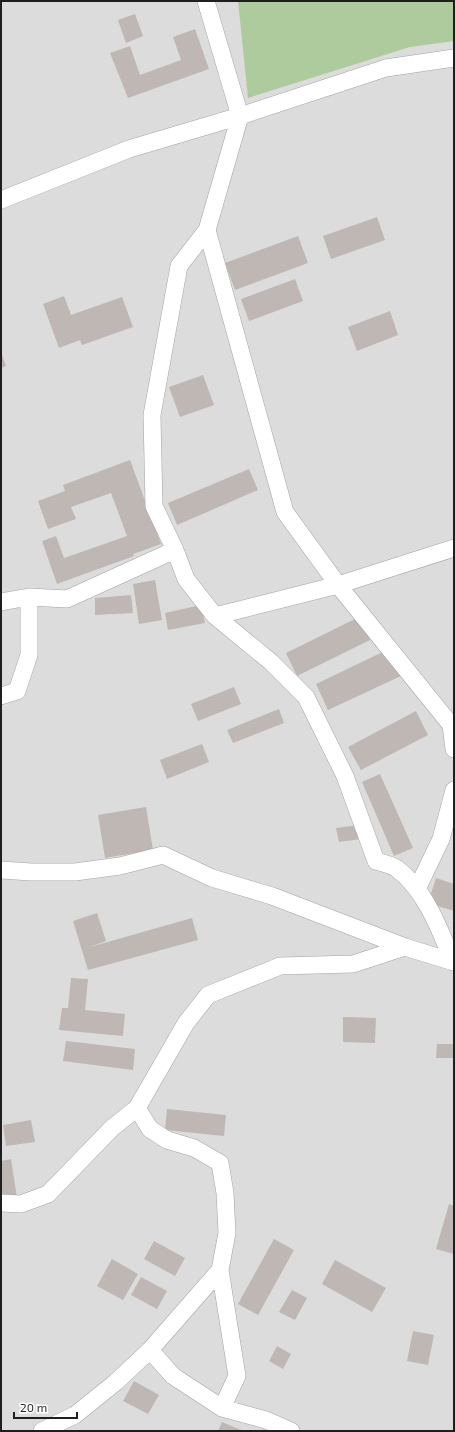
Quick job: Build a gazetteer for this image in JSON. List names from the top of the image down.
{
  "scale_bar": "20 m"
}
